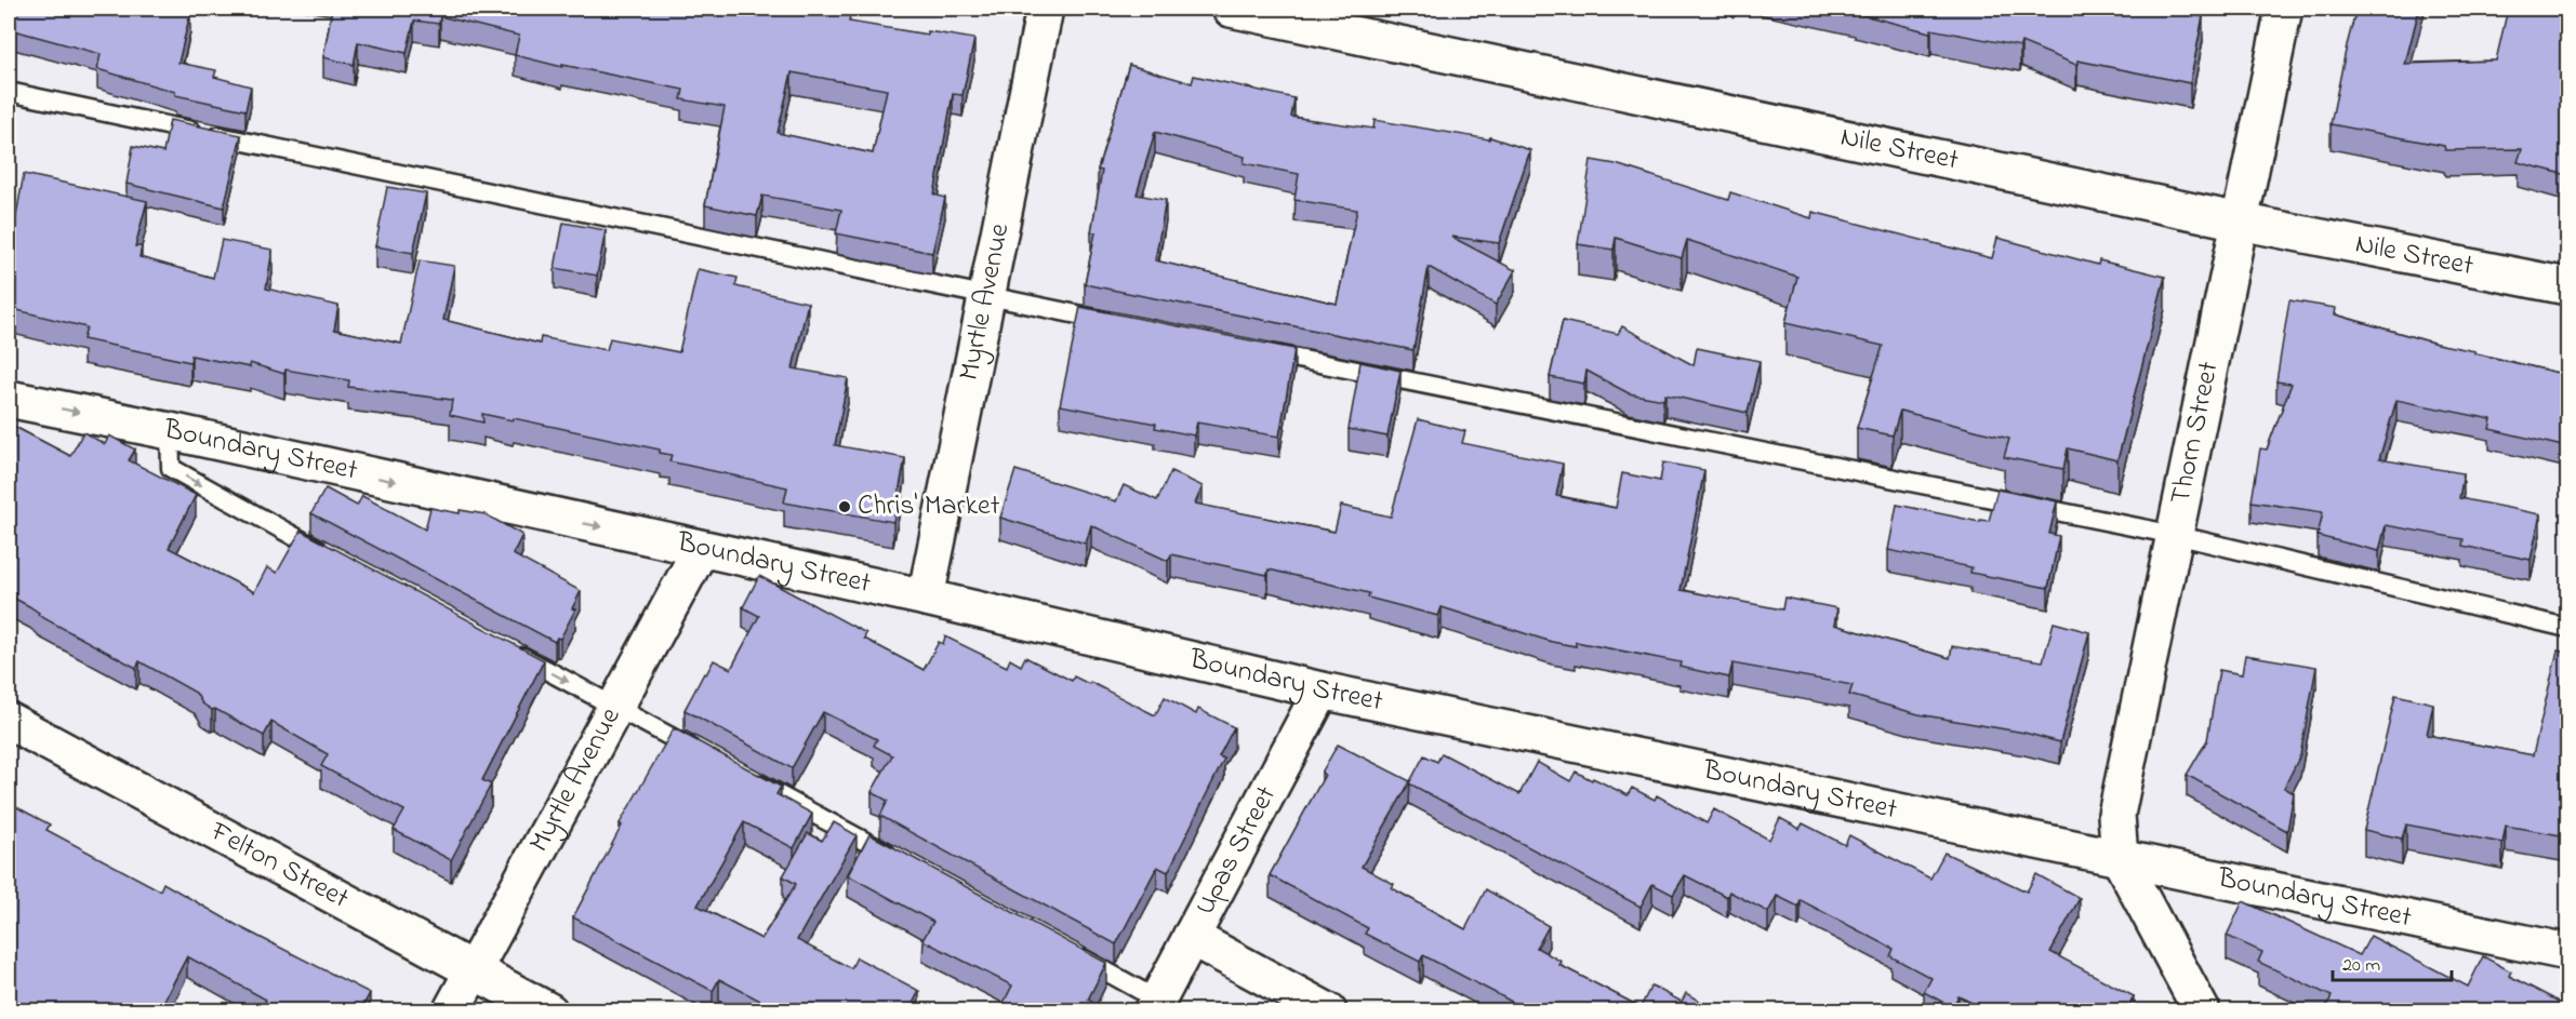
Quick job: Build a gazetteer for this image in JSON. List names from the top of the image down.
{
  "streets": {
    "street": [
      "Nile Street",
      "Myrtle Avenue",
      "Thorn Street",
      "Boundary Street",
      "Upas Street",
      "Felton Street"
    ]
  },
  "crossings": [
    ["Nile Street", "Thorn Street"],
    ["Myrtle Avenue", "Boundary Street"],
    ["Myrtle Avenue", "Felton Street"],
    ["Thorn Street", "Boundary Street"],
    ["Boundary Street", "Upas Street"]
  ],
  "places": ["Chris' Market"],
  "scale_bar": "20 m"
}
